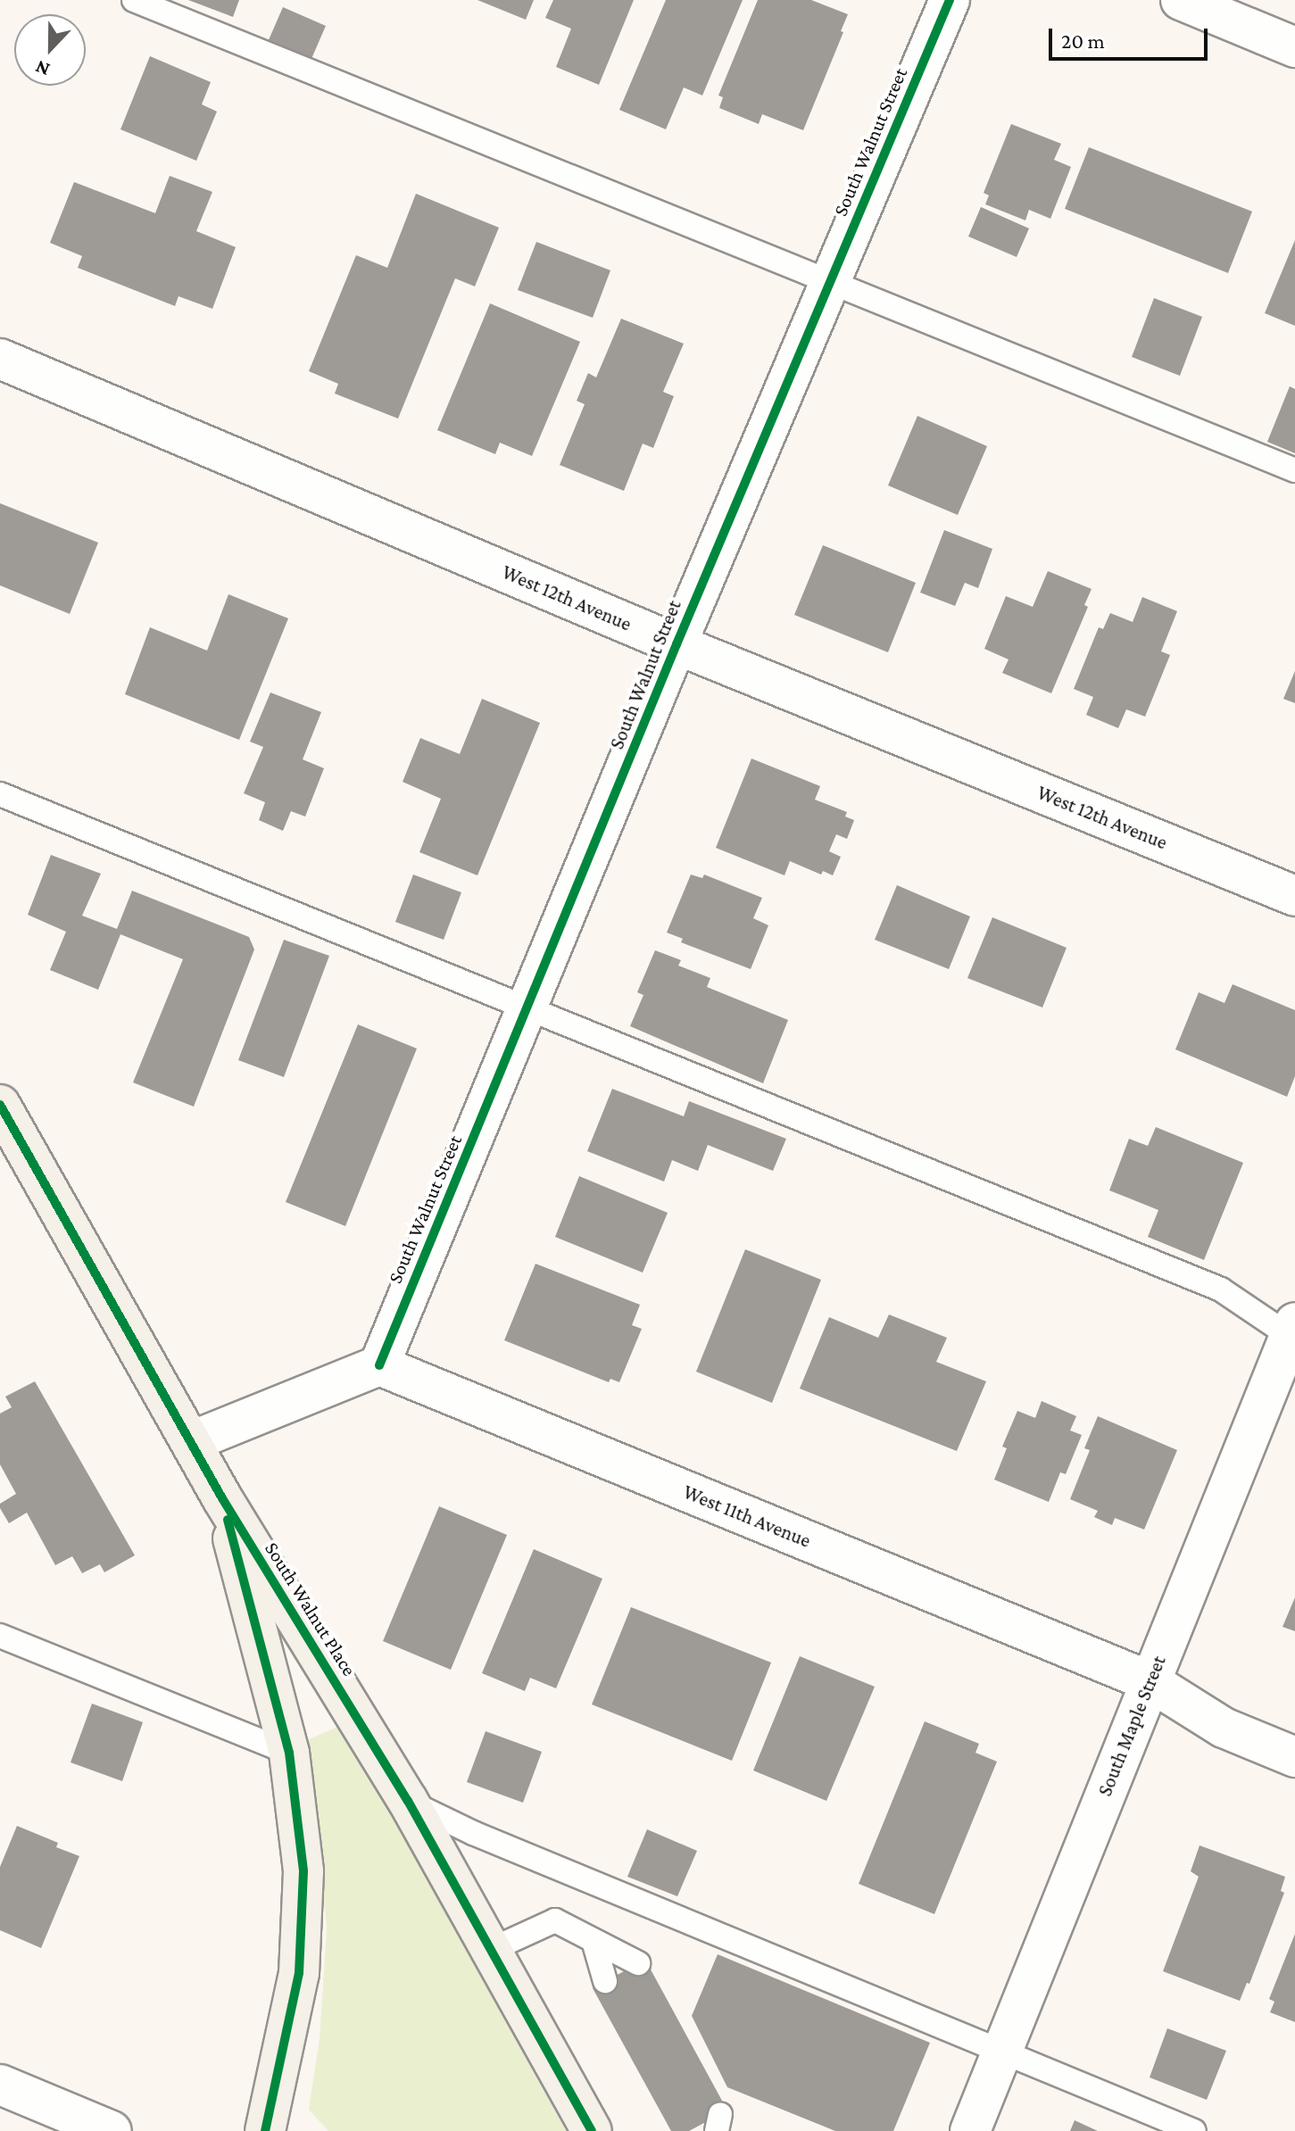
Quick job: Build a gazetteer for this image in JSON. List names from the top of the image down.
{
  "streets": {
    "main road": ["South Walnut Place"],
    "street": [
      "South Walnut Street",
      "West 12th Avenue",
      "West 11th Avenue",
      "South Maple Street"
    ]
  },
  "crossings": [
    ["South Walnut Street", "West 12th Avenue"],
    ["South Walnut Street", "West 11th Avenue"],
    ["West 11th Avenue", "South Maple Street"]
  ],
  "scale_bar": "20 m",
  "north": "bottom"
}
